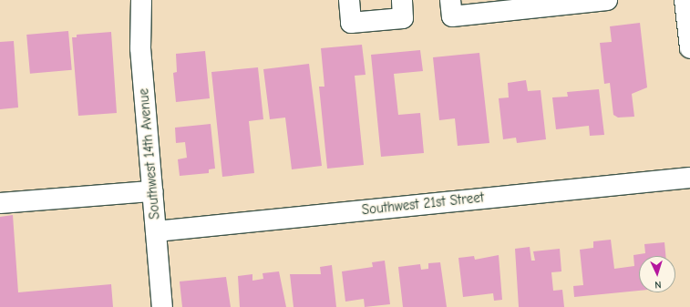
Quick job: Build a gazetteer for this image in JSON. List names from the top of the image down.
{
  "streets": {
    "street": ["Southwest 14th Avenue", "Southwest 21st Street"]
  },
  "crossings": [
    ["Southwest 14th Avenue", "Southwest 21st Street"]
  ],
  "north": "bottom"
}
